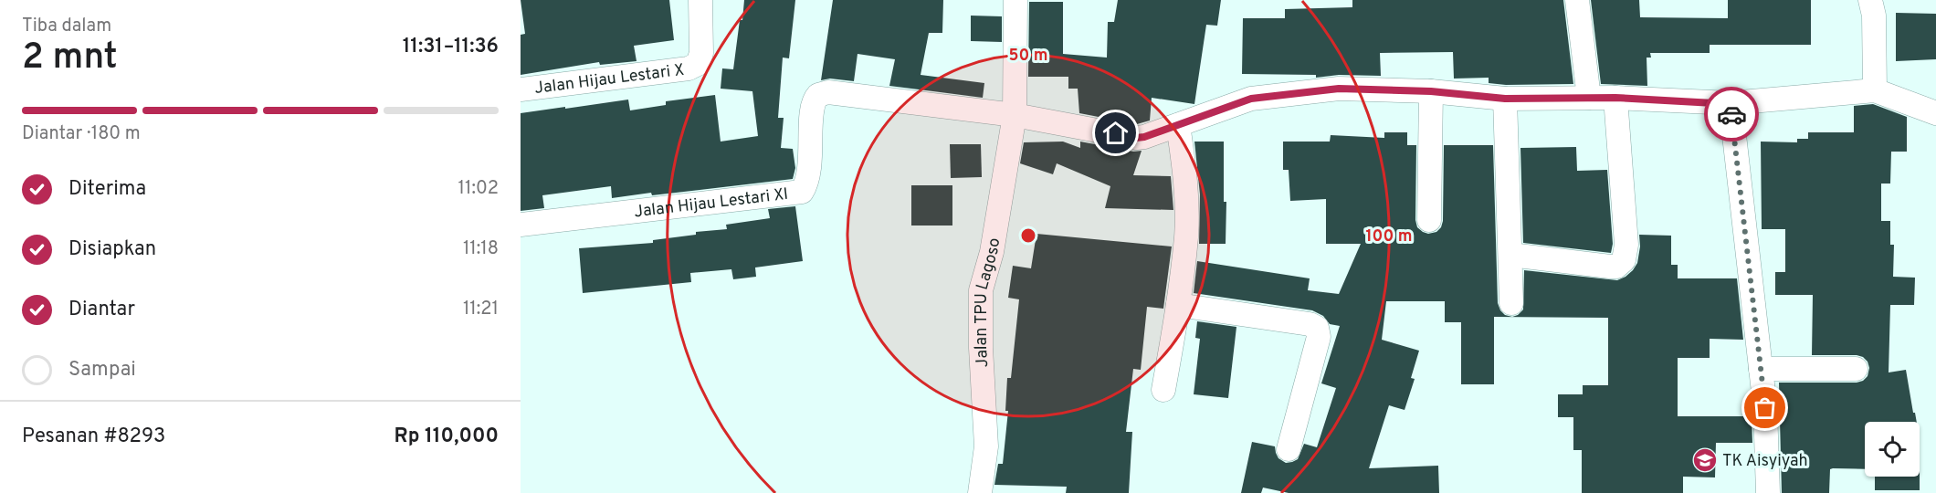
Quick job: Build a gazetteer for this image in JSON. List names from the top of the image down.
{
  "streets": {
    "street": ["Jalan Hijau Lestari X", "Jalan Hijau Lestari XI", "Jalan TPU Lagoso"]
  },
  "crossings": [
    ["Jalan Hijau Lestari XI", "Jalan TPU Lagoso"]
  ],
  "places": {
    "school or university": ["TK Aisyiyah"]
  },
  "page": {
    "heading": ["2 mnt", "Tiba dalam", "11:31–11:36"],
    "panel": ["Pesanan #8293", "Rp 110,000"],
    "bar": "Diantar · 180 m",
    "list": [
      ["Diterima", "11:02"],
      ["Disiapkan", "11:18"],
      ["Diantar", "11:21"],
      "Sampai"
    ]
  },
  "rings": ["50 m", "100 m"]
}
